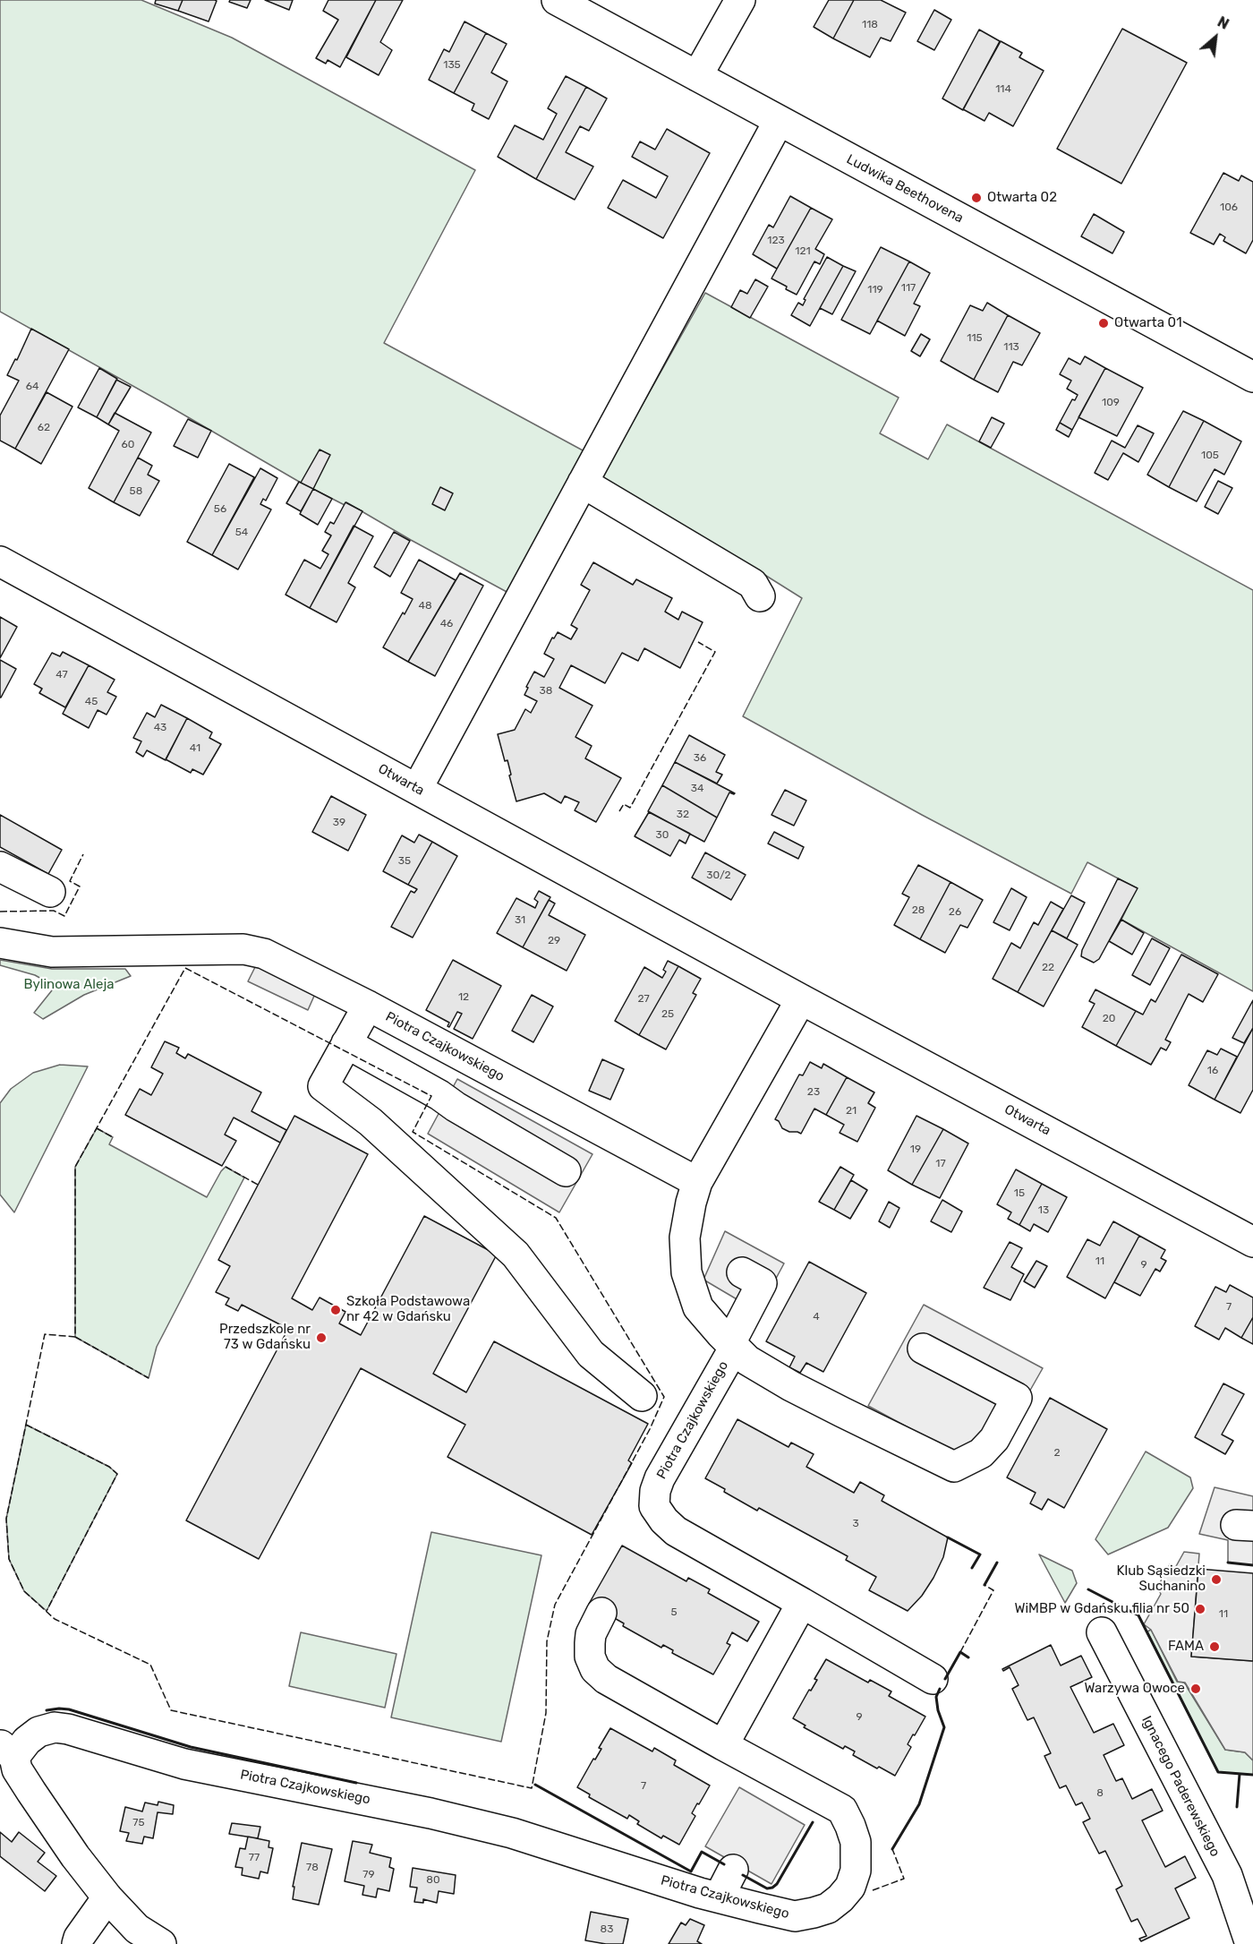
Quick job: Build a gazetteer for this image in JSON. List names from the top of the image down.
{
  "streets": {
    "street": [
      "Ludwika Beethovena",
      "Otwarta",
      "Piotra Czajkowskiego",
      "Ignacego Paderewskiego"
    ]
  },
  "parks": ["Bylinowa Aleja"],
  "places": [
    "Otwarta 02",
    "Otwarta 01",
    "Szkoła Podstawowa nr 42 w Gdańsku",
    "Przedszkole nr 73 w Gdańsku",
    "Klub Sąsiedzki Suchanino",
    "WiMBP w Gdańsku filia nr 50",
    "FAMA",
    "Warzywa Owoce"
  ],
  "house_numbers": [
    "118",
    "135",
    "114",
    "106",
    "123",
    "121",
    "117",
    "119",
    "115",
    "113",
    "64",
    "109",
    "62",
    "60",
    "105",
    "58",
    "56",
    "54",
    "48",
    "46",
    "47",
    "38",
    "45",
    "43",
    "41",
    "36",
    "34",
    "32",
    "39",
    "30",
    "35",
    "30/2",
    "28",
    "26",
    "31",
    "29",
    "22",
    "12",
    "27",
    "25",
    "20",
    "16",
    "23",
    "21",
    "19",
    "17",
    "15",
    "13",
    "11",
    "9",
    "7",
    "4",
    "2",
    "3",
    "5",
    "11",
    "9",
    "7",
    "8",
    "75",
    "77",
    "78",
    "79",
    "80",
    "83"
  ],
  "north": "top right"
}
